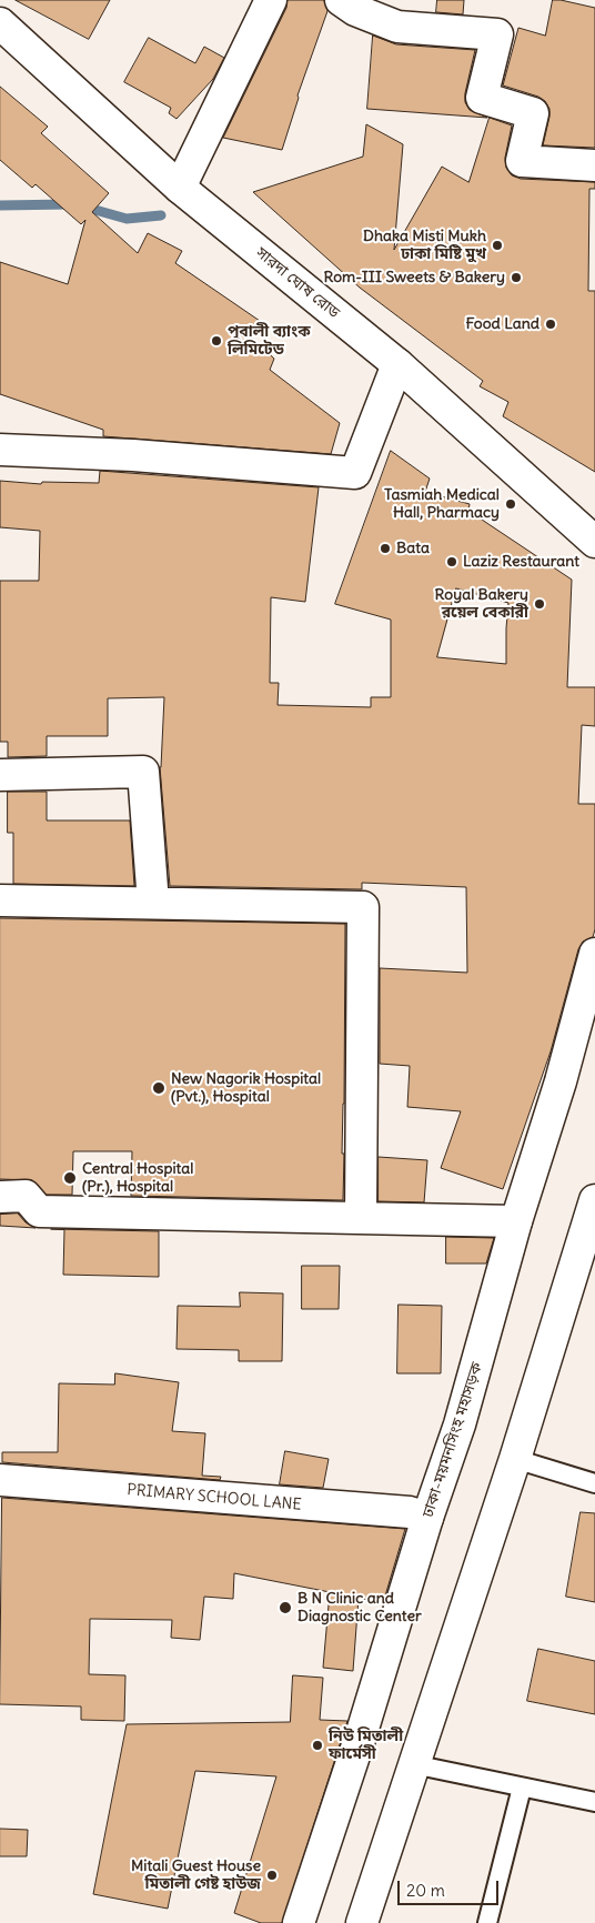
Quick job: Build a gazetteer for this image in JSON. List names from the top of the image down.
{
  "streets": {
    "street": ["সারদা ঘোষ রোড", "ঢাকা-ময়মনসিংহ মহাসড়ক", "PRIMARY SCHOOL LANE"]
  },
  "crossings": [
    ["ঢাকা-ময়মনসিংহ মহাসড়ক", "PRIMARY SCHOOL LANE"]
  ],
  "places": [
    "Dhaka Misti Mukh ঢাকা মিষ্টি মুখ",
    "Rom-III Sweets & Bakery",
    "Food Land",
    "পূবালী ব্যাংক লিমিটেড",
    "Tasmiah Medical Hall, Pharmacy",
    "Bata",
    "Laziz Restaurant",
    "Royal Bakery রয়েল বেকারী",
    "New Nagorik Hospital (Pvt.), Hospital",
    "Central Hospital (Pr.), Hospital",
    "B N Clinic and Diagnostic Center",
    "নিউ মিতালী ফার্মেসী",
    "Mitali Guest House মিতালী গেষ্ট হাউজ"
  ],
  "scale_bar": "20 m"
}
